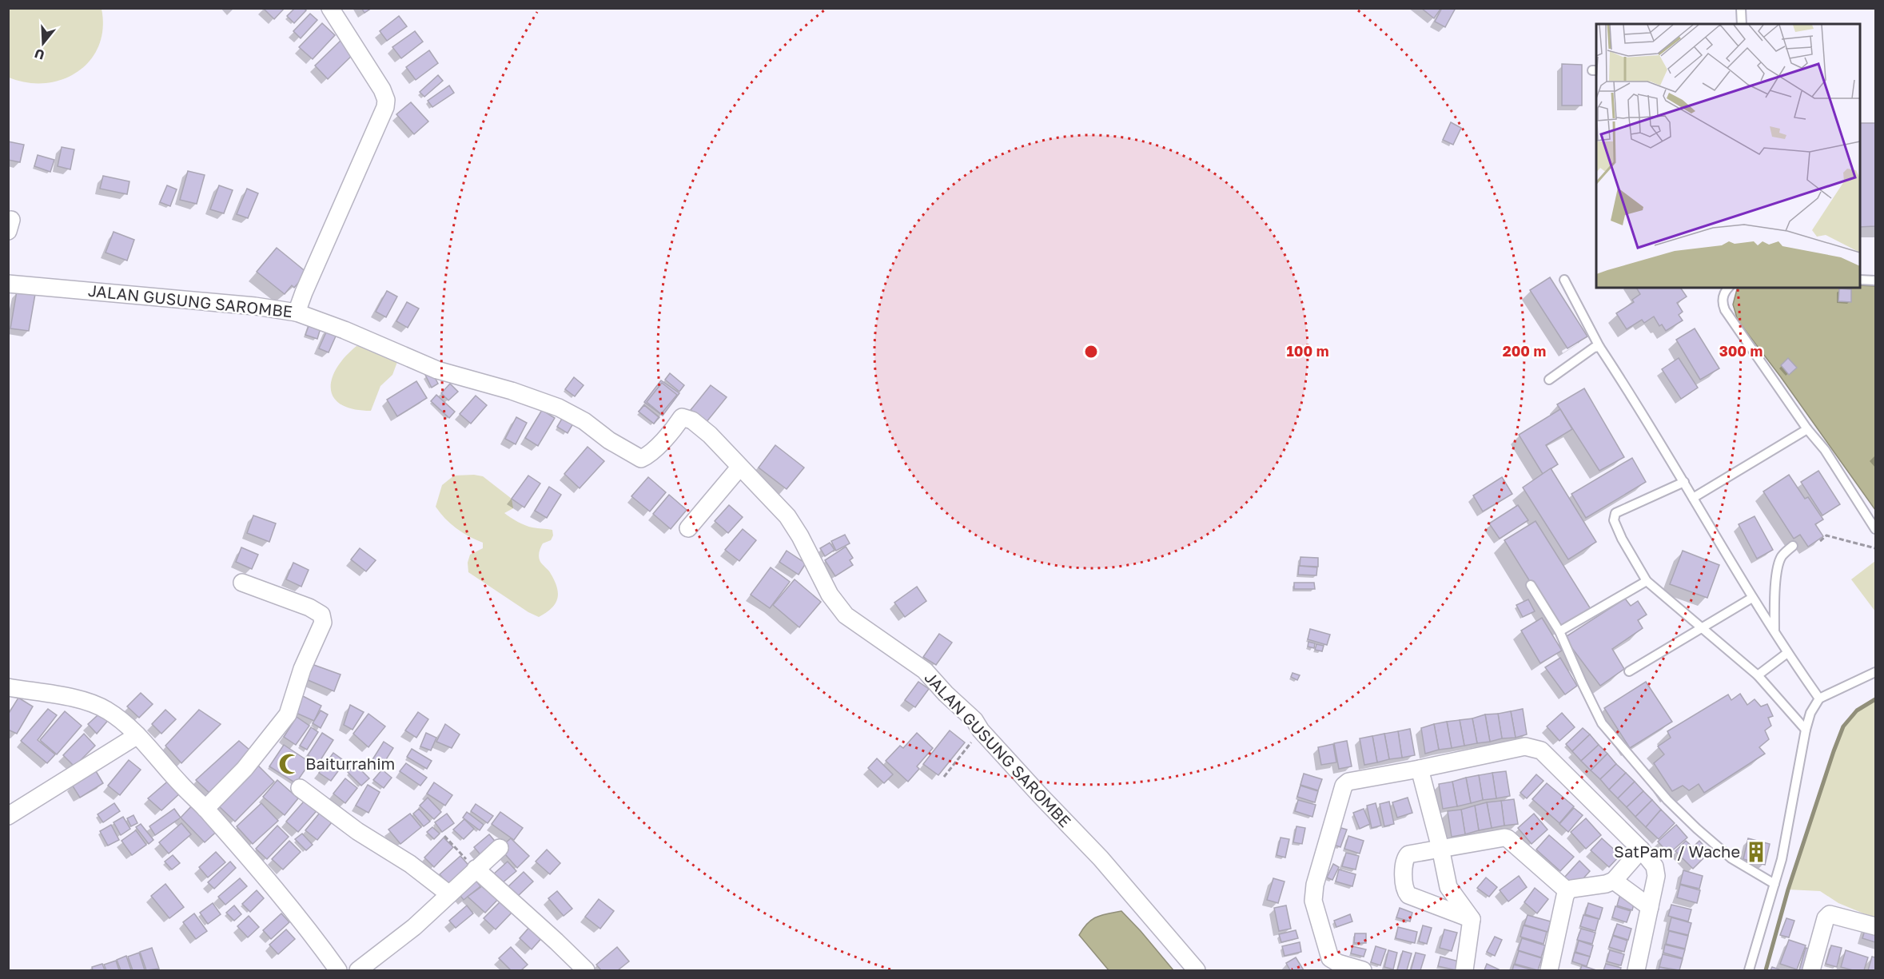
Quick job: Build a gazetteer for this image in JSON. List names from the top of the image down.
{
  "streets": {
    "street": ["JALAN GUSUNG SAROMBE"]
  },
  "places": {
    "mosque": ["Baiturrahim"],
    "building": ["SatPam / Wache"]
  },
  "north": "bottom",
  "rings": ["100 m", "200 m", "300 m"]
}
